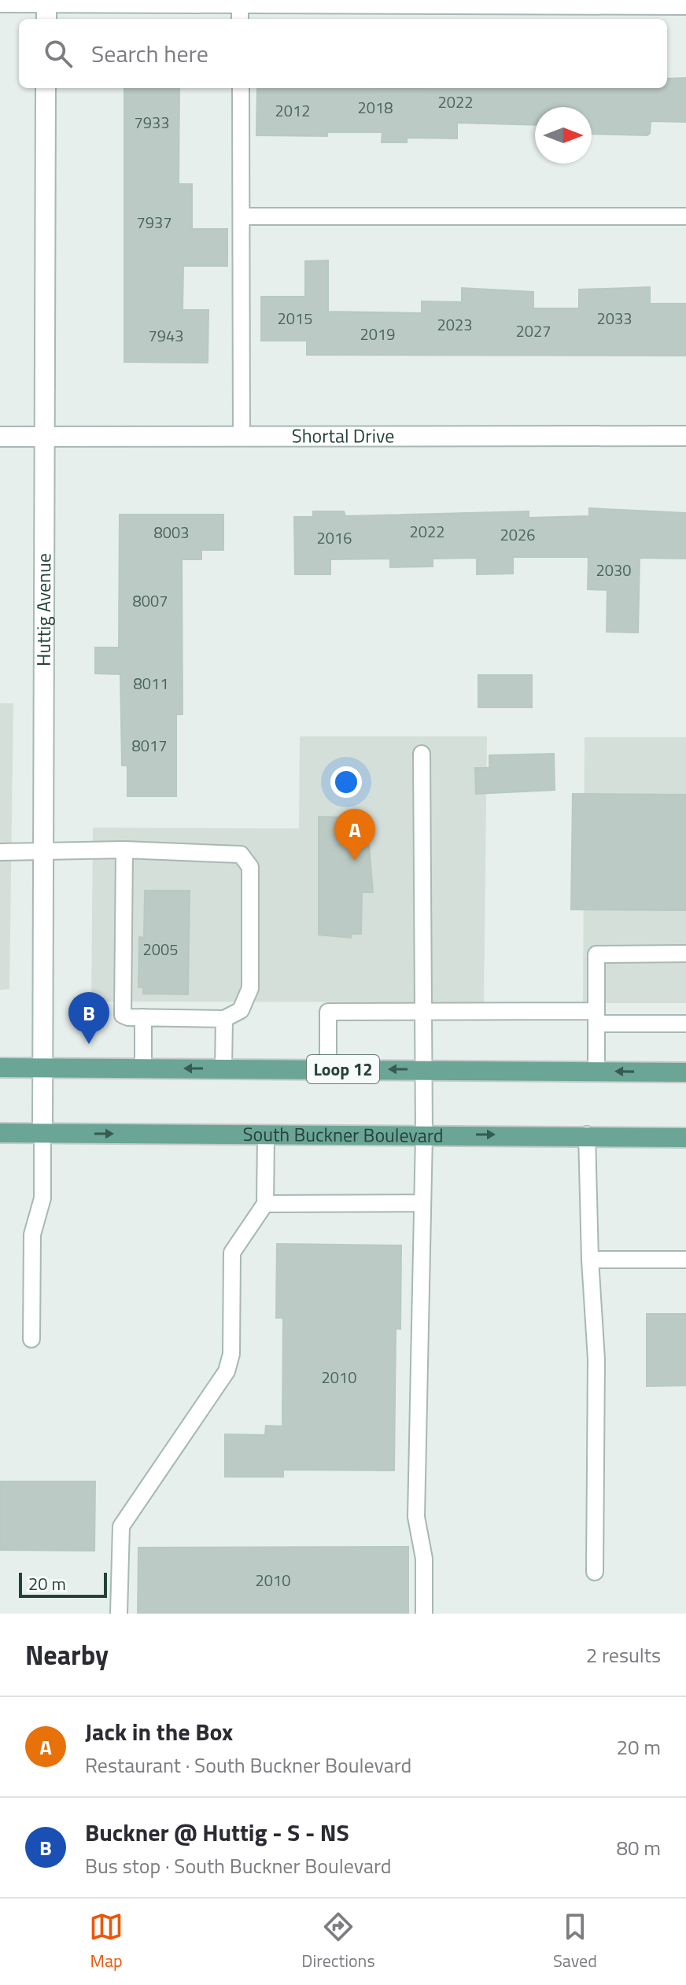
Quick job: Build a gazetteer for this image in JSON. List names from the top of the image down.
{
  "streets": {
    "main road": ["Loop 12", "South Buckner Boulevard"],
    "street": ["Shortal Drive", "Huttig Avenue"]
  },
  "crossings": [
    ["Shortal Drive", "Huttig Avenue"],
    ["Huttig Avenue", "Loop 12"],
    ["Huttig Avenue", "South Buckner Boulevard"]
  ],
  "house_numbers": [
    "2022",
    "2018",
    "2012",
    "7933",
    "7937",
    "2015",
    "2033",
    "2023",
    "2027",
    "2019",
    "7943",
    "2022",
    "8003",
    "2026",
    "2016",
    "2030",
    "8007",
    "8011",
    "8017",
    "2005",
    "2010",
    "2010"
  ],
  "scale_bar": "20 m",
  "north": "right",
  "page": {
    "search": "Search here",
    "pins": ["A", "B"],
    "scale": "20 m",
    "heading": ["Nearby", "2 results"],
    "list": [
      {
        "mark": "A",
        "name": "Jack in the Box",
        "note": "Restaurant · South Buckner Boulevard",
        "value": "20 m"
      },
      {
        "mark": "B",
        "name": "Buckner @ Huttig - S - NS",
        "note": "Bus stop · South Buckner Boulevard",
        "value": "80 m"
      }
    ],
    "nav": ["Map", "Directions", "Saved"]
  }
}
